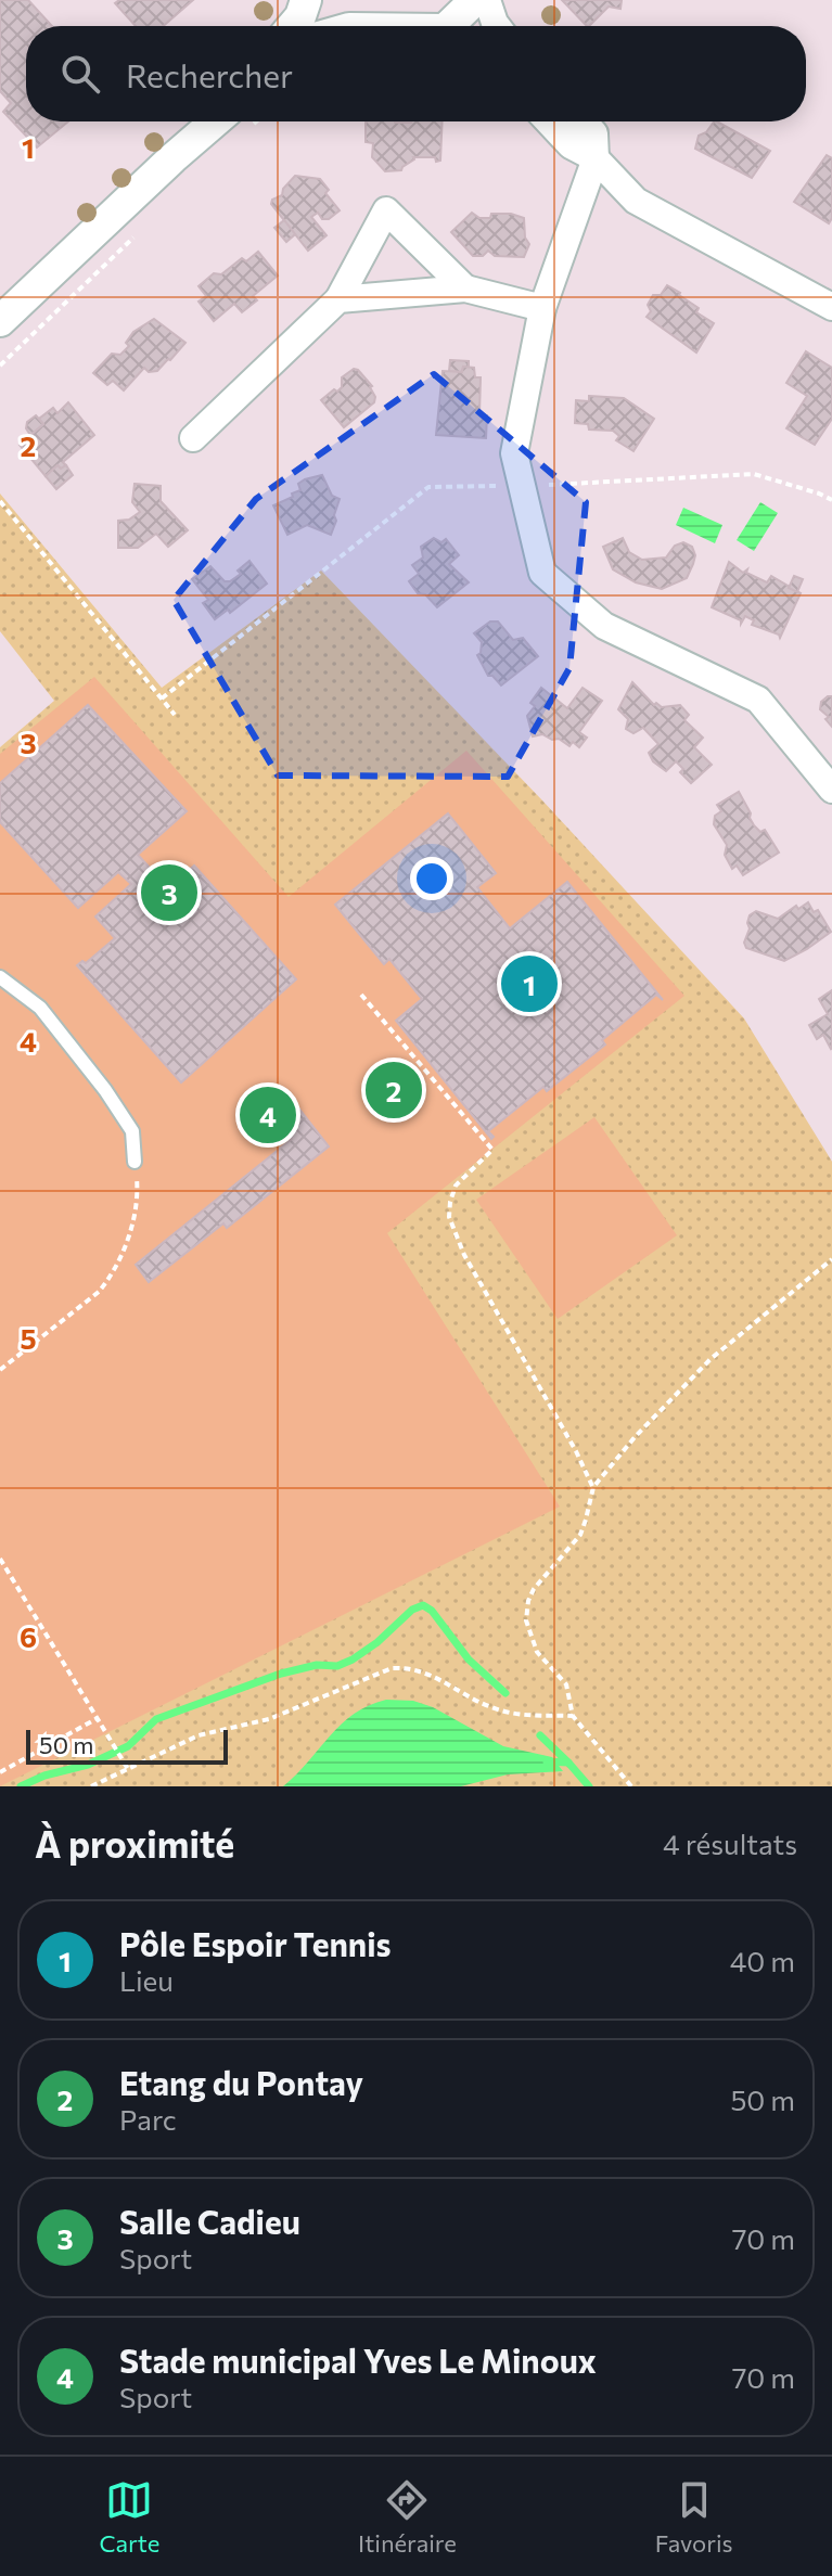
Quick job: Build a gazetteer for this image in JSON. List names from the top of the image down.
{
  "scale_bar": "50 m",
  "page": {
    "search": "Rechercher",
    "pins": [
      "3",
      "1",
      "2",
      "4"
    ],
    "scale": "50 m",
    "heading": ["À proximité", "4 résultats"],
    "list": [
      {
        "mark": "1",
        "name": "Pôle Espoir Tennis",
        "note": "Lieu",
        "value": "40 m"
      },
      {
        "mark": "2",
        "name": "Etang du Pontay",
        "note": "Parc",
        "value": "50 m"
      },
      {
        "mark": "3",
        "name": "Salle Cadieu",
        "note": "Sport",
        "value": "70 m"
      },
      {
        "mark": "4",
        "name": "Stade municipal Yves Le Minoux",
        "note": "Sport",
        "value": "70 m"
      }
    ],
    "nav": ["Carte", "Itinéraire", "Favoris"]
  },
  "grid": {
    "rows": [
      "1",
      "2",
      "3",
      "4",
      "5",
      "6"
    ]
  }
}
